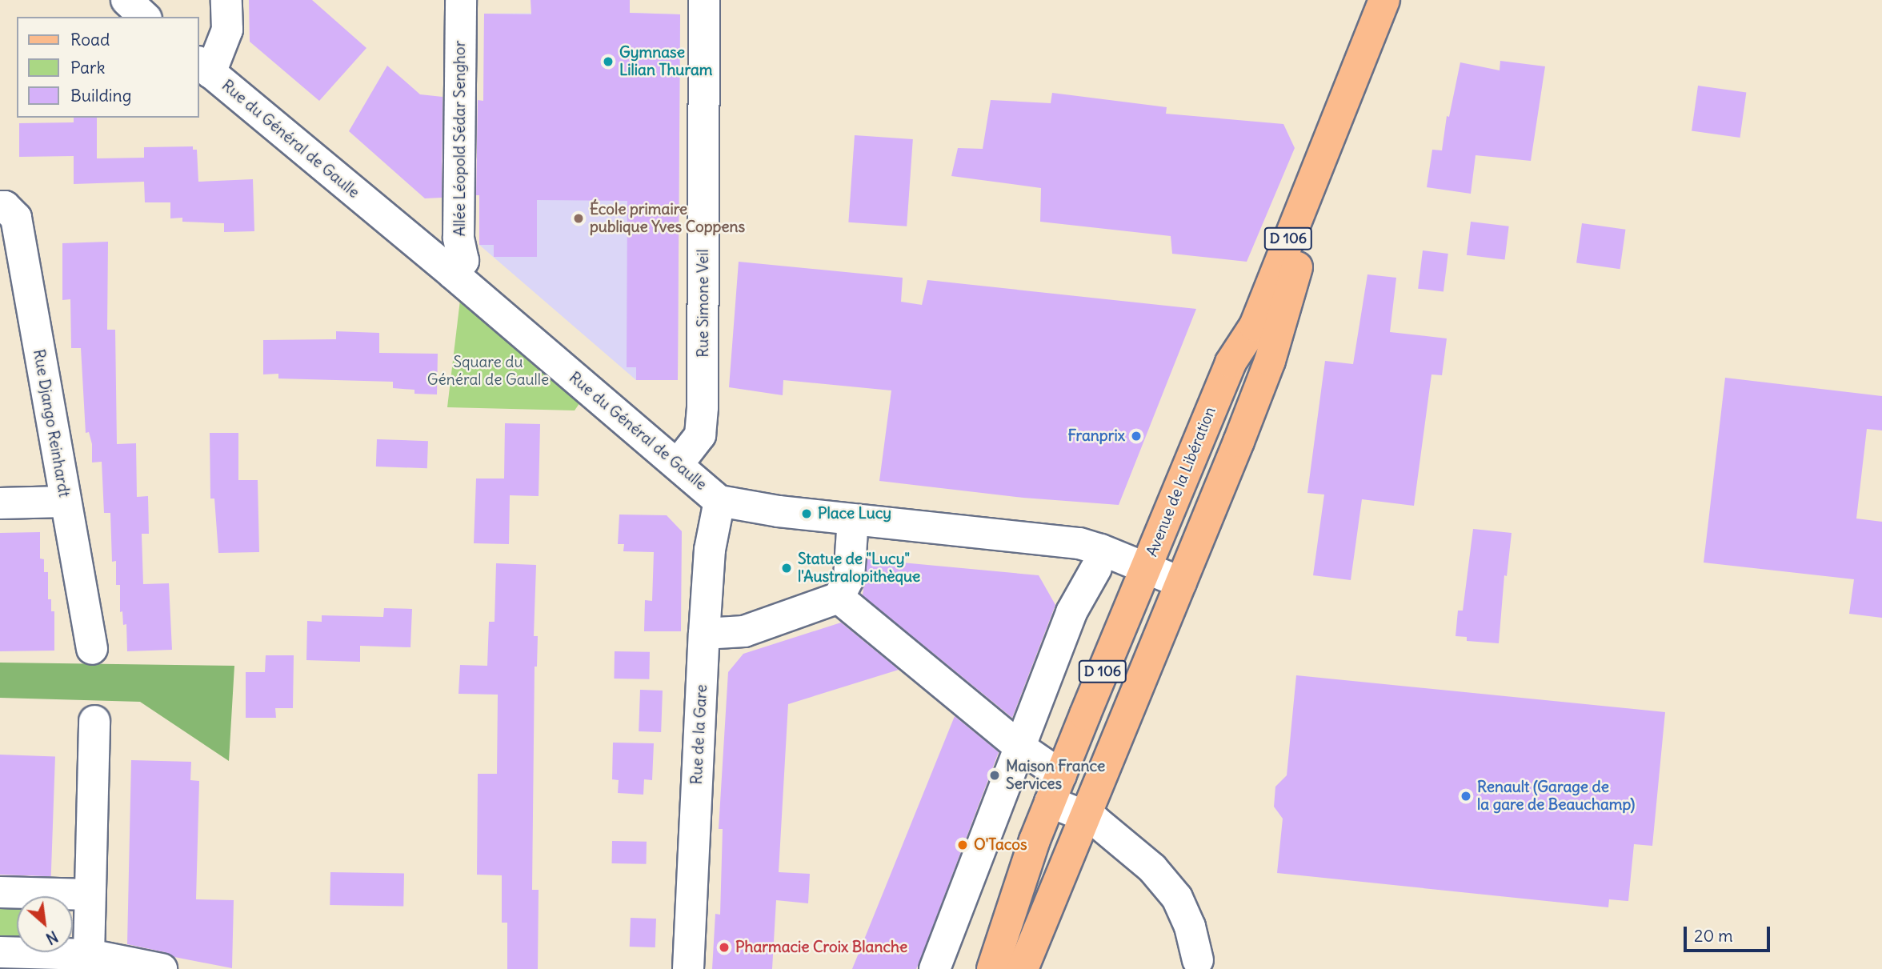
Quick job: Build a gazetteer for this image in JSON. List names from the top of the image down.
{
  "streets": {
    "main road": ["D 106", "Avenue de la Libération"],
    "street": [
      "Allée Léopold Sédar Senghor",
      "Rue du Général de Gaulle",
      "Rue Simone Veil",
      "Rue Django Reinhardt",
      "Rue de la Gare"
    ]
  },
  "crossings": [
    ["Allée Léopold Sédar Senghor", "Rue du Général de Gaulle"],
    ["Rue du Général de Gaulle", "D 106"],
    ["Rue du Général de Gaulle", "Rue Simone Veil"],
    ["Rue du Général de Gaulle", "Avenue de la Libération"],
    ["Rue du Général de Gaulle", "Rue de la Gare"]
  ],
  "parks": ["Square du Général de Gaulle"],
  "places": [
    "Gymnase Lilian Thuram",
    "École primaire publique Yves Coppens",
    "Franprix",
    "Place Lucy",
    "Statue de \"Lucy\" l'Australopithèque",
    "Maison France Services",
    "Renault (Garage de la gare de Beauchamp)",
    "O'Tacos",
    "Pharmacie Croix Blanche"
  ],
  "legend": ["Road", "Park", "Building"],
  "scale_bar": "20 m",
  "north": "bottom right"
}
